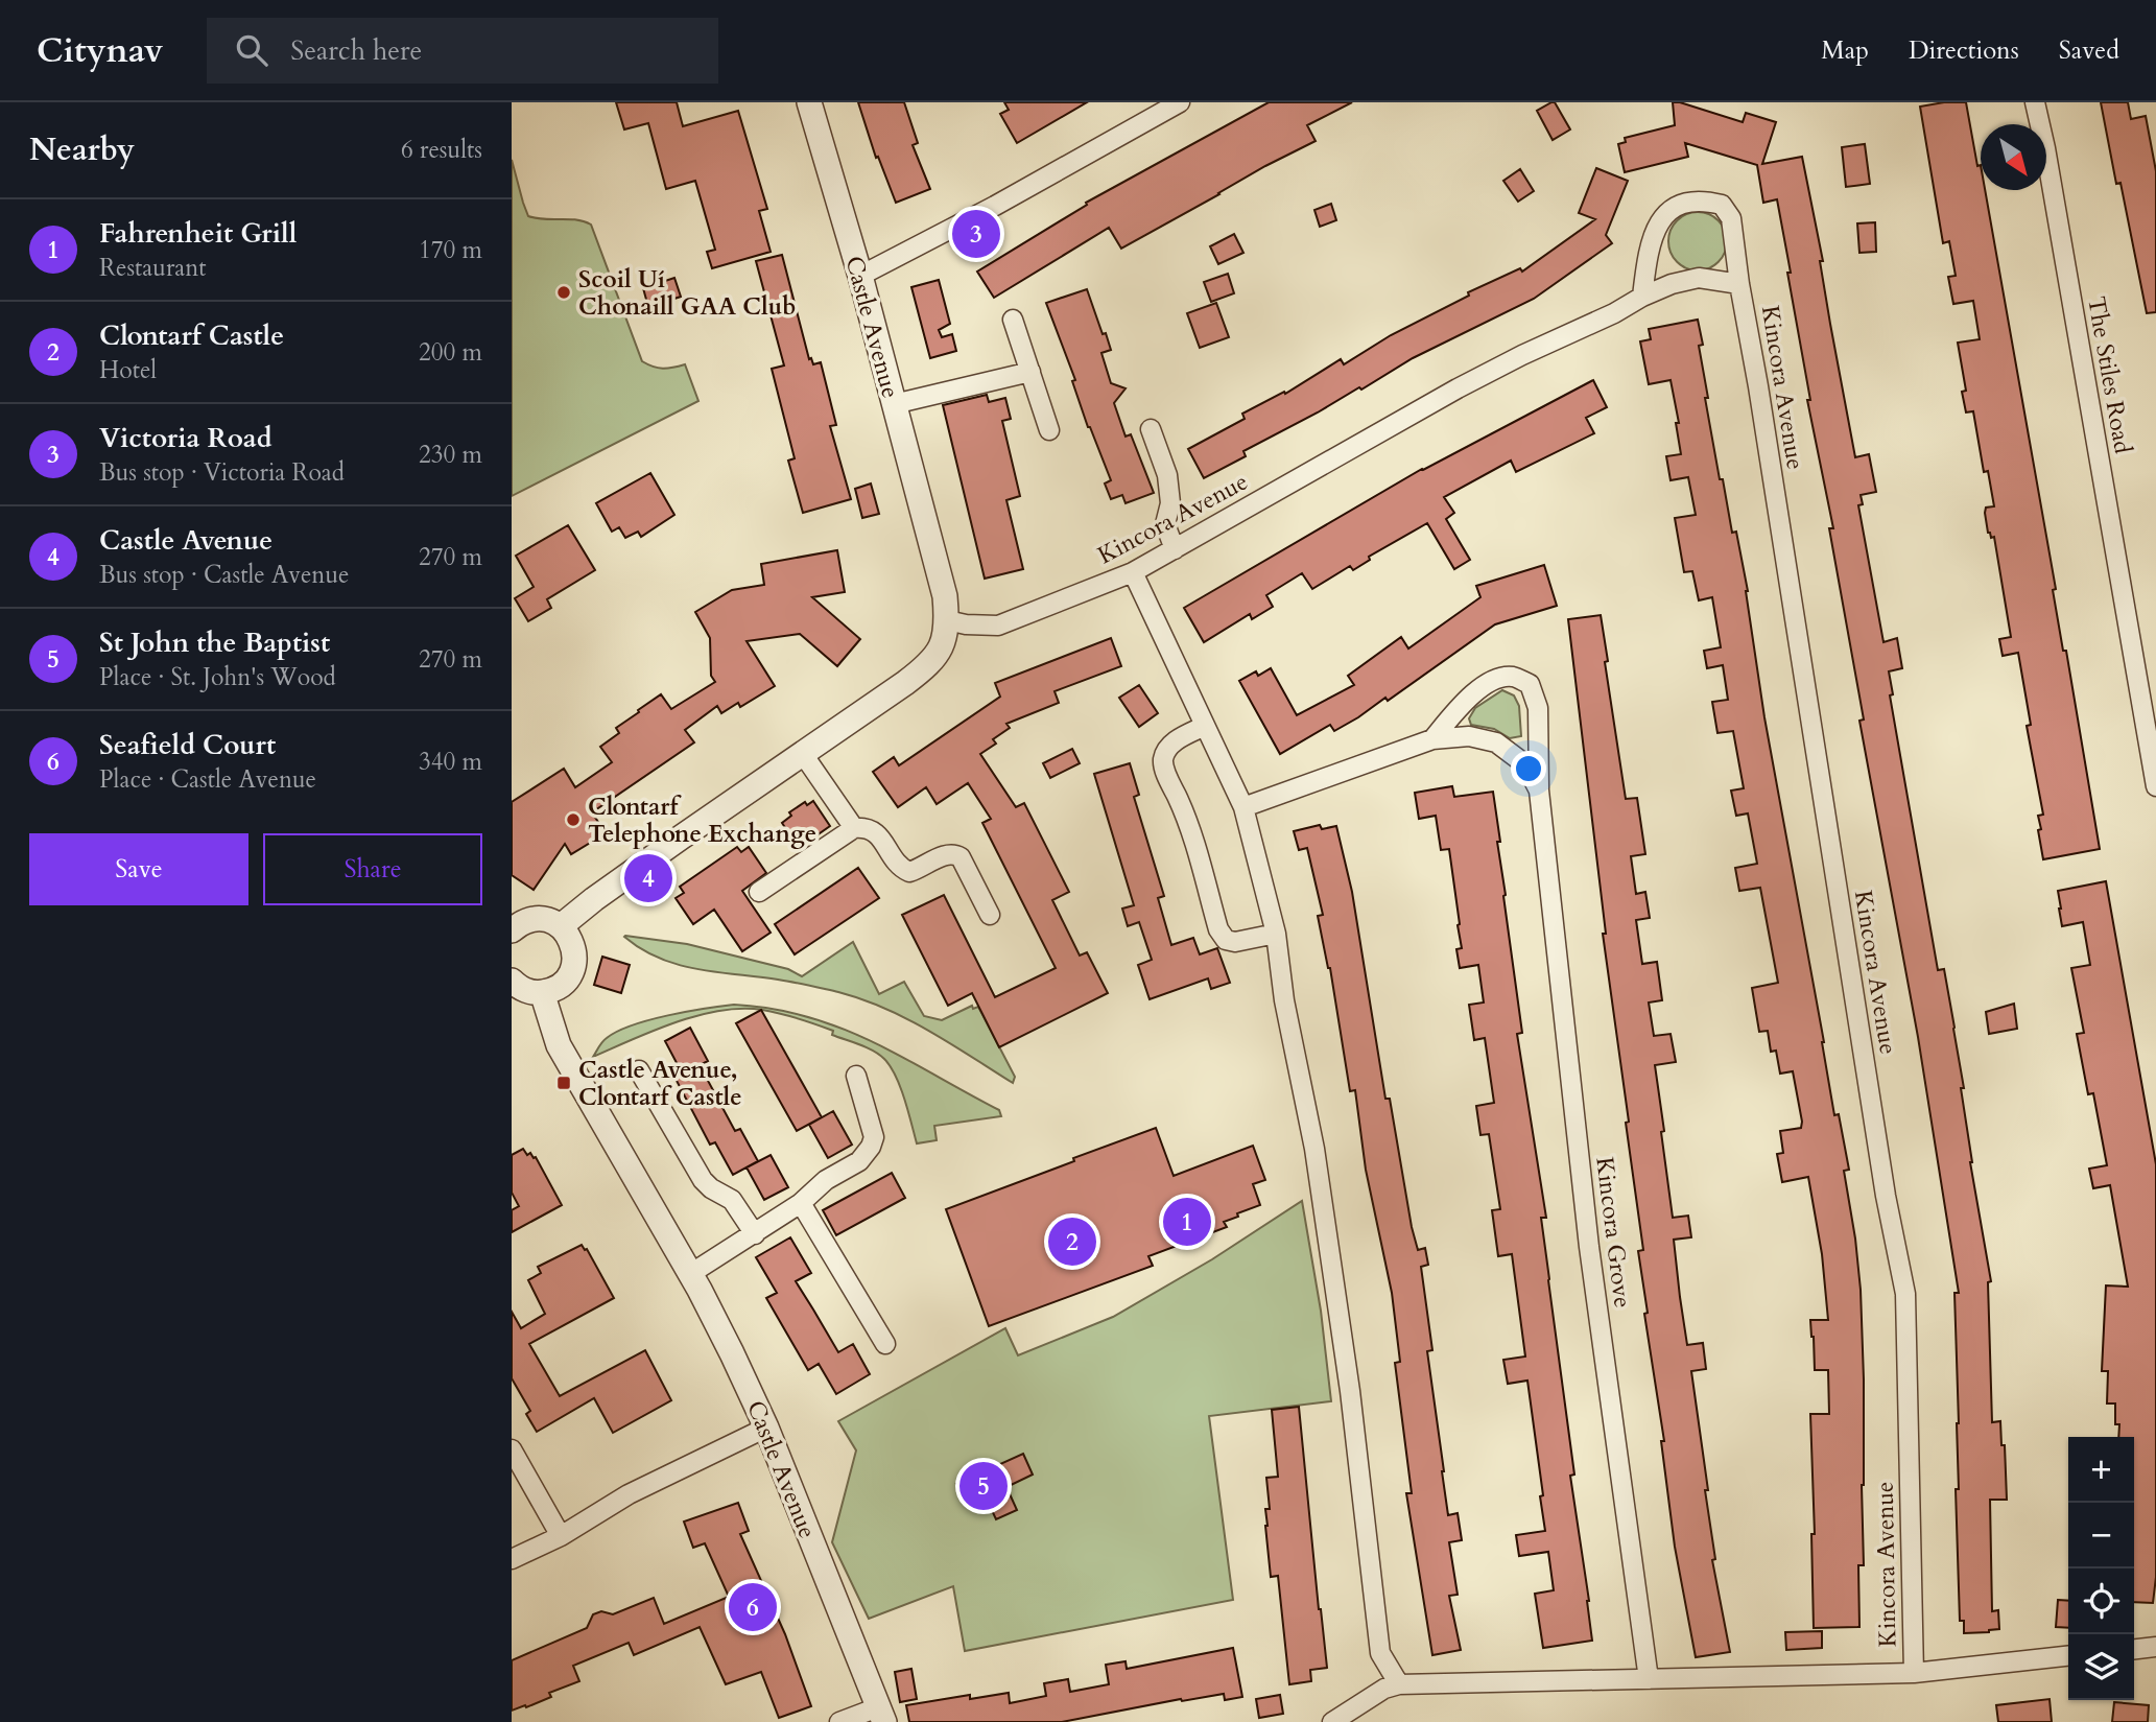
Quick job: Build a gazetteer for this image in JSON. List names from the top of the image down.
{
  "streets": {
    "street": [
      "Castle Avenue",
      "The Stiles Road",
      "Kincora Avenue",
      "Kincora Grove"
    ]
  },
  "crossings": [
    ["Castle Avenue", "Kincora Avenue"]
  ],
  "places": {
    "other": ["Scoil Uí Chonaill GAA Club", "Clontarf Telephone Exchange"],
    "transit": ["Castle Avenue, Clontarf Castle"]
  },
  "north": "bottom right",
  "page": {
    "header": "Citynav",
    "search": "Search here",
    "nav": ["Map", "Directions", "Saved"],
    "heading": ["Nearby", "6 results"],
    "list": [
      {
        "mark": "1",
        "name": "Fahrenheit Grill",
        "note": "Restaurant",
        "value": "170 m"
      },
      {
        "mark": "2",
        "name": "Clontarf Castle",
        "note": "Hotel",
        "value": "200 m"
      },
      {
        "mark": "3",
        "name": "Victoria Road",
        "note": "Bus stop · Victoria Road",
        "value": "230 m"
      },
      {
        "mark": "4",
        "name": "Castle Avenue",
        "note": "Bus stop · Castle Avenue",
        "value": "270 m"
      },
      {
        "mark": "5",
        "name": "St John the Baptist",
        "note": "Place · St. John's Wood",
        "value": "270 m"
      },
      {
        "mark": "6",
        "name": "Seafield Court",
        "note": "Place · Castle Avenue",
        "value": "340 m"
      }
    ],
    "pins": [
      "3",
      "4",
      "1",
      "2",
      "5",
      "6"
    ],
    "buttons": ["Save", "Share"],
    "map_buttons": ["+", "−"]
  }
}
